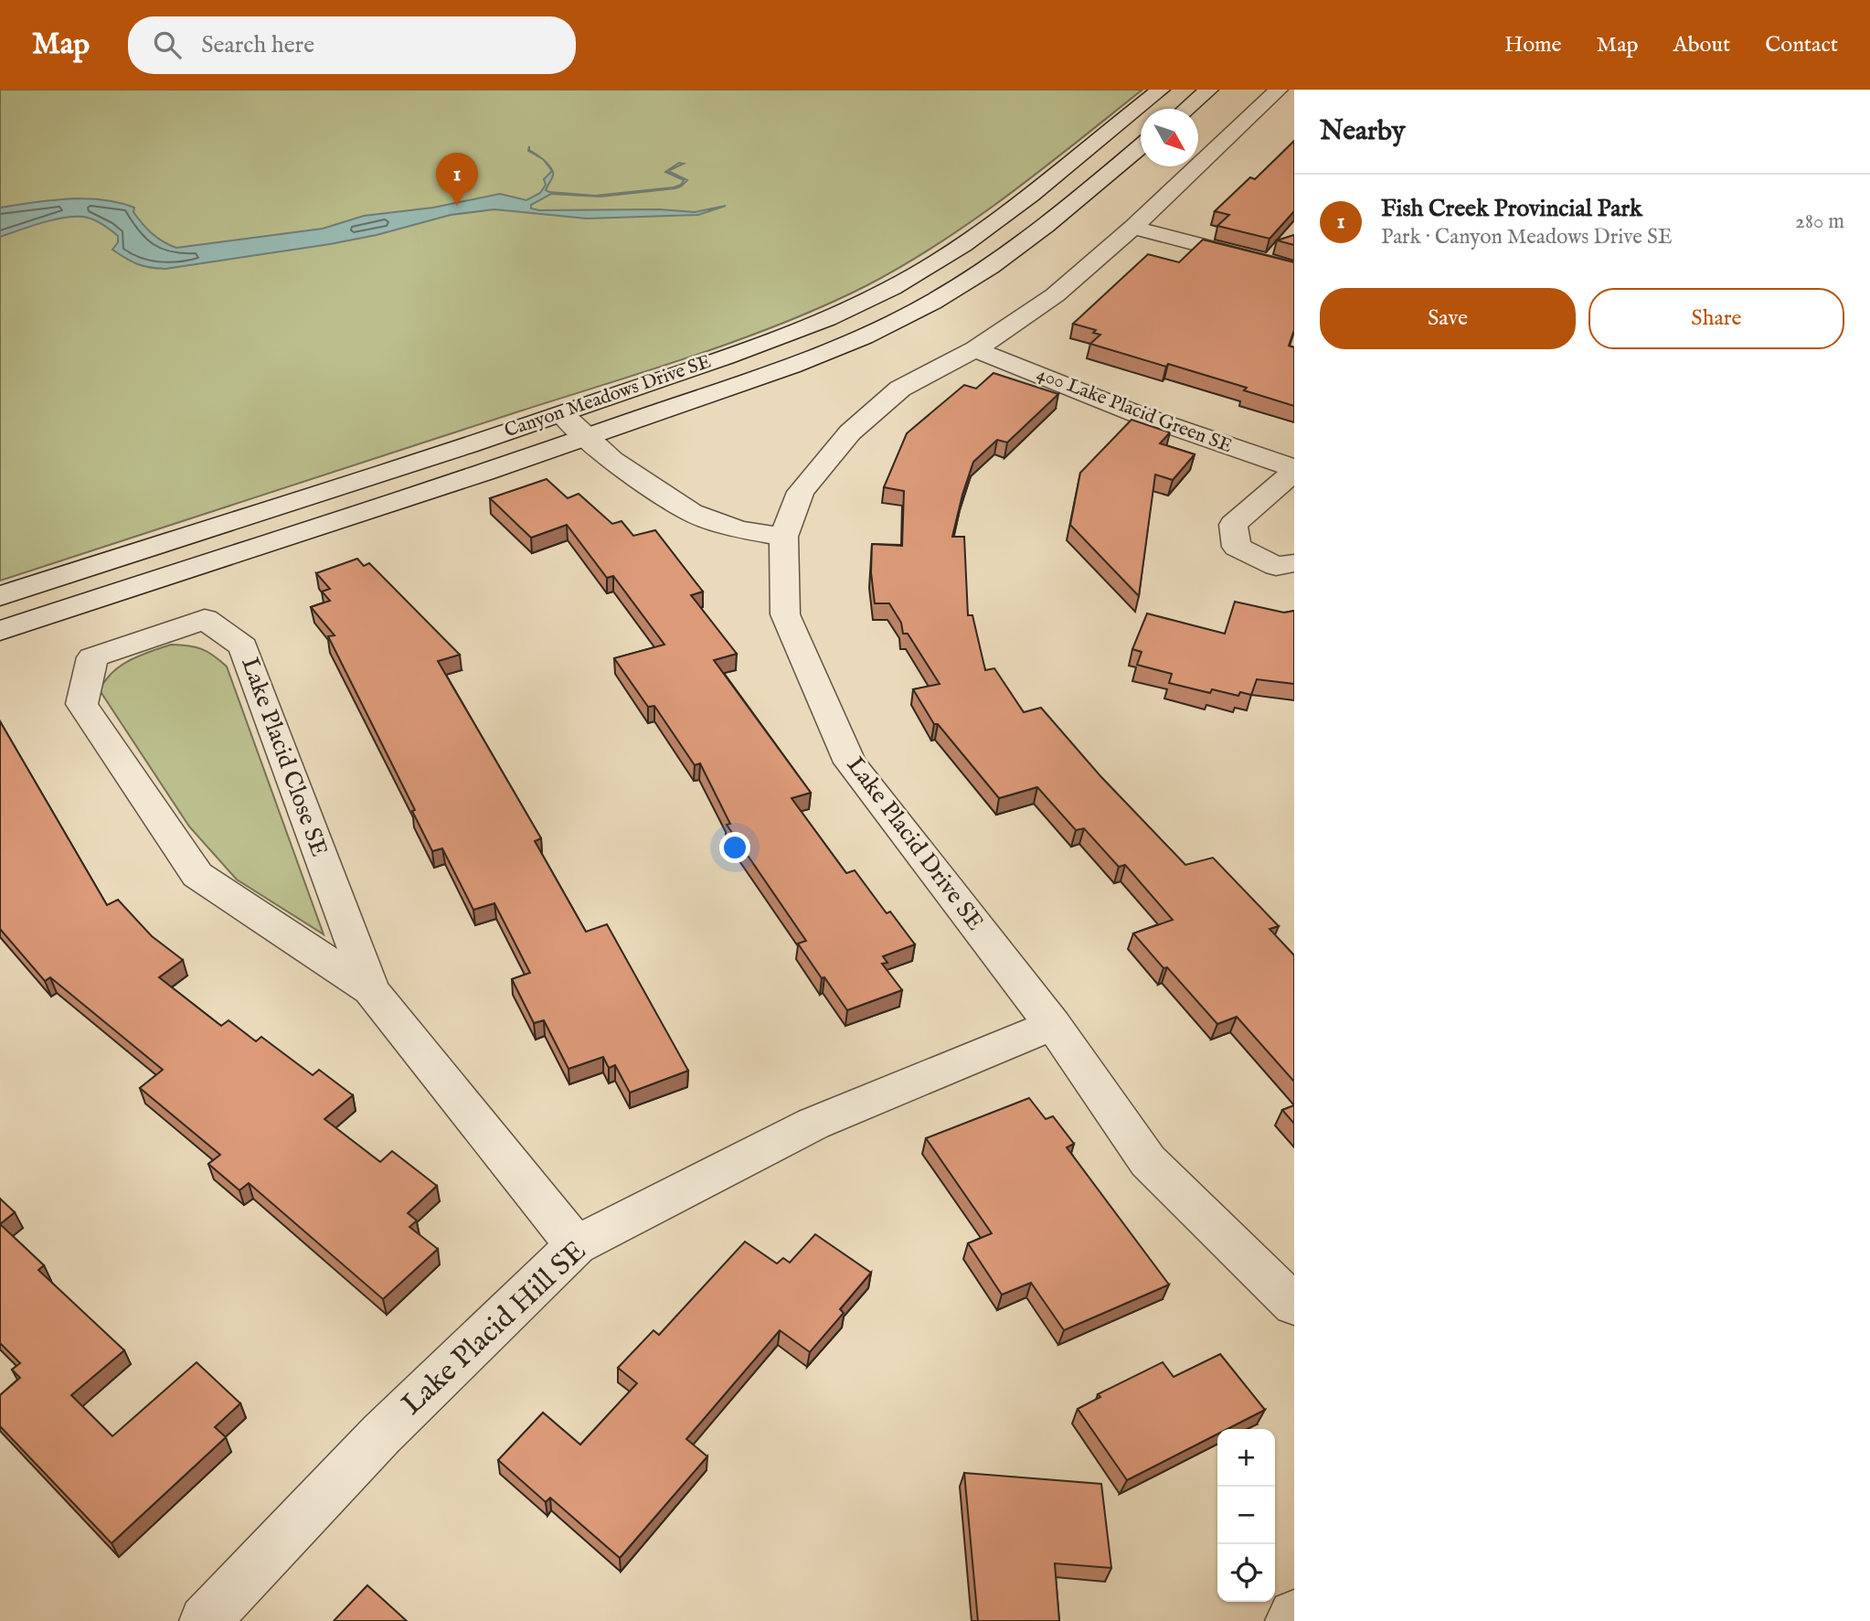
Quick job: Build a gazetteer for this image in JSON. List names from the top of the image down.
{
  "streets": {
    "street": [
      "Canyon Meadows Drive SE",
      "400 Lake Placid Green SE",
      "Lake Placid Close SE",
      "Lake Placid Drive SE",
      "Lake Placid Hill SE"
    ]
  },
  "crossings": [
    ["400 Lake Placid Green SE", "Lake Placid Drive SE"],
    ["Lake Placid Close SE", "Lake Placid Hill SE"],
    ["Lake Placid Drive SE", "Lake Placid Hill SE"]
  ],
  "north": "bottom right",
  "page": {
    "header": "Map",
    "search": "Search here",
    "nav": [
      "Home",
      "Map",
      "About",
      "Contact"
    ],
    "heading": "Nearby",
    "pins": "1",
    "list": [
      {
        "mark": "1",
        "name": "Fish Creek Provincial Park",
        "note": "Park · Canyon Meadows Drive SE",
        "value": "280 m"
      }
    ],
    "buttons": ["Save", "Share"],
    "map_buttons": ["+", "−"]
  }
}
